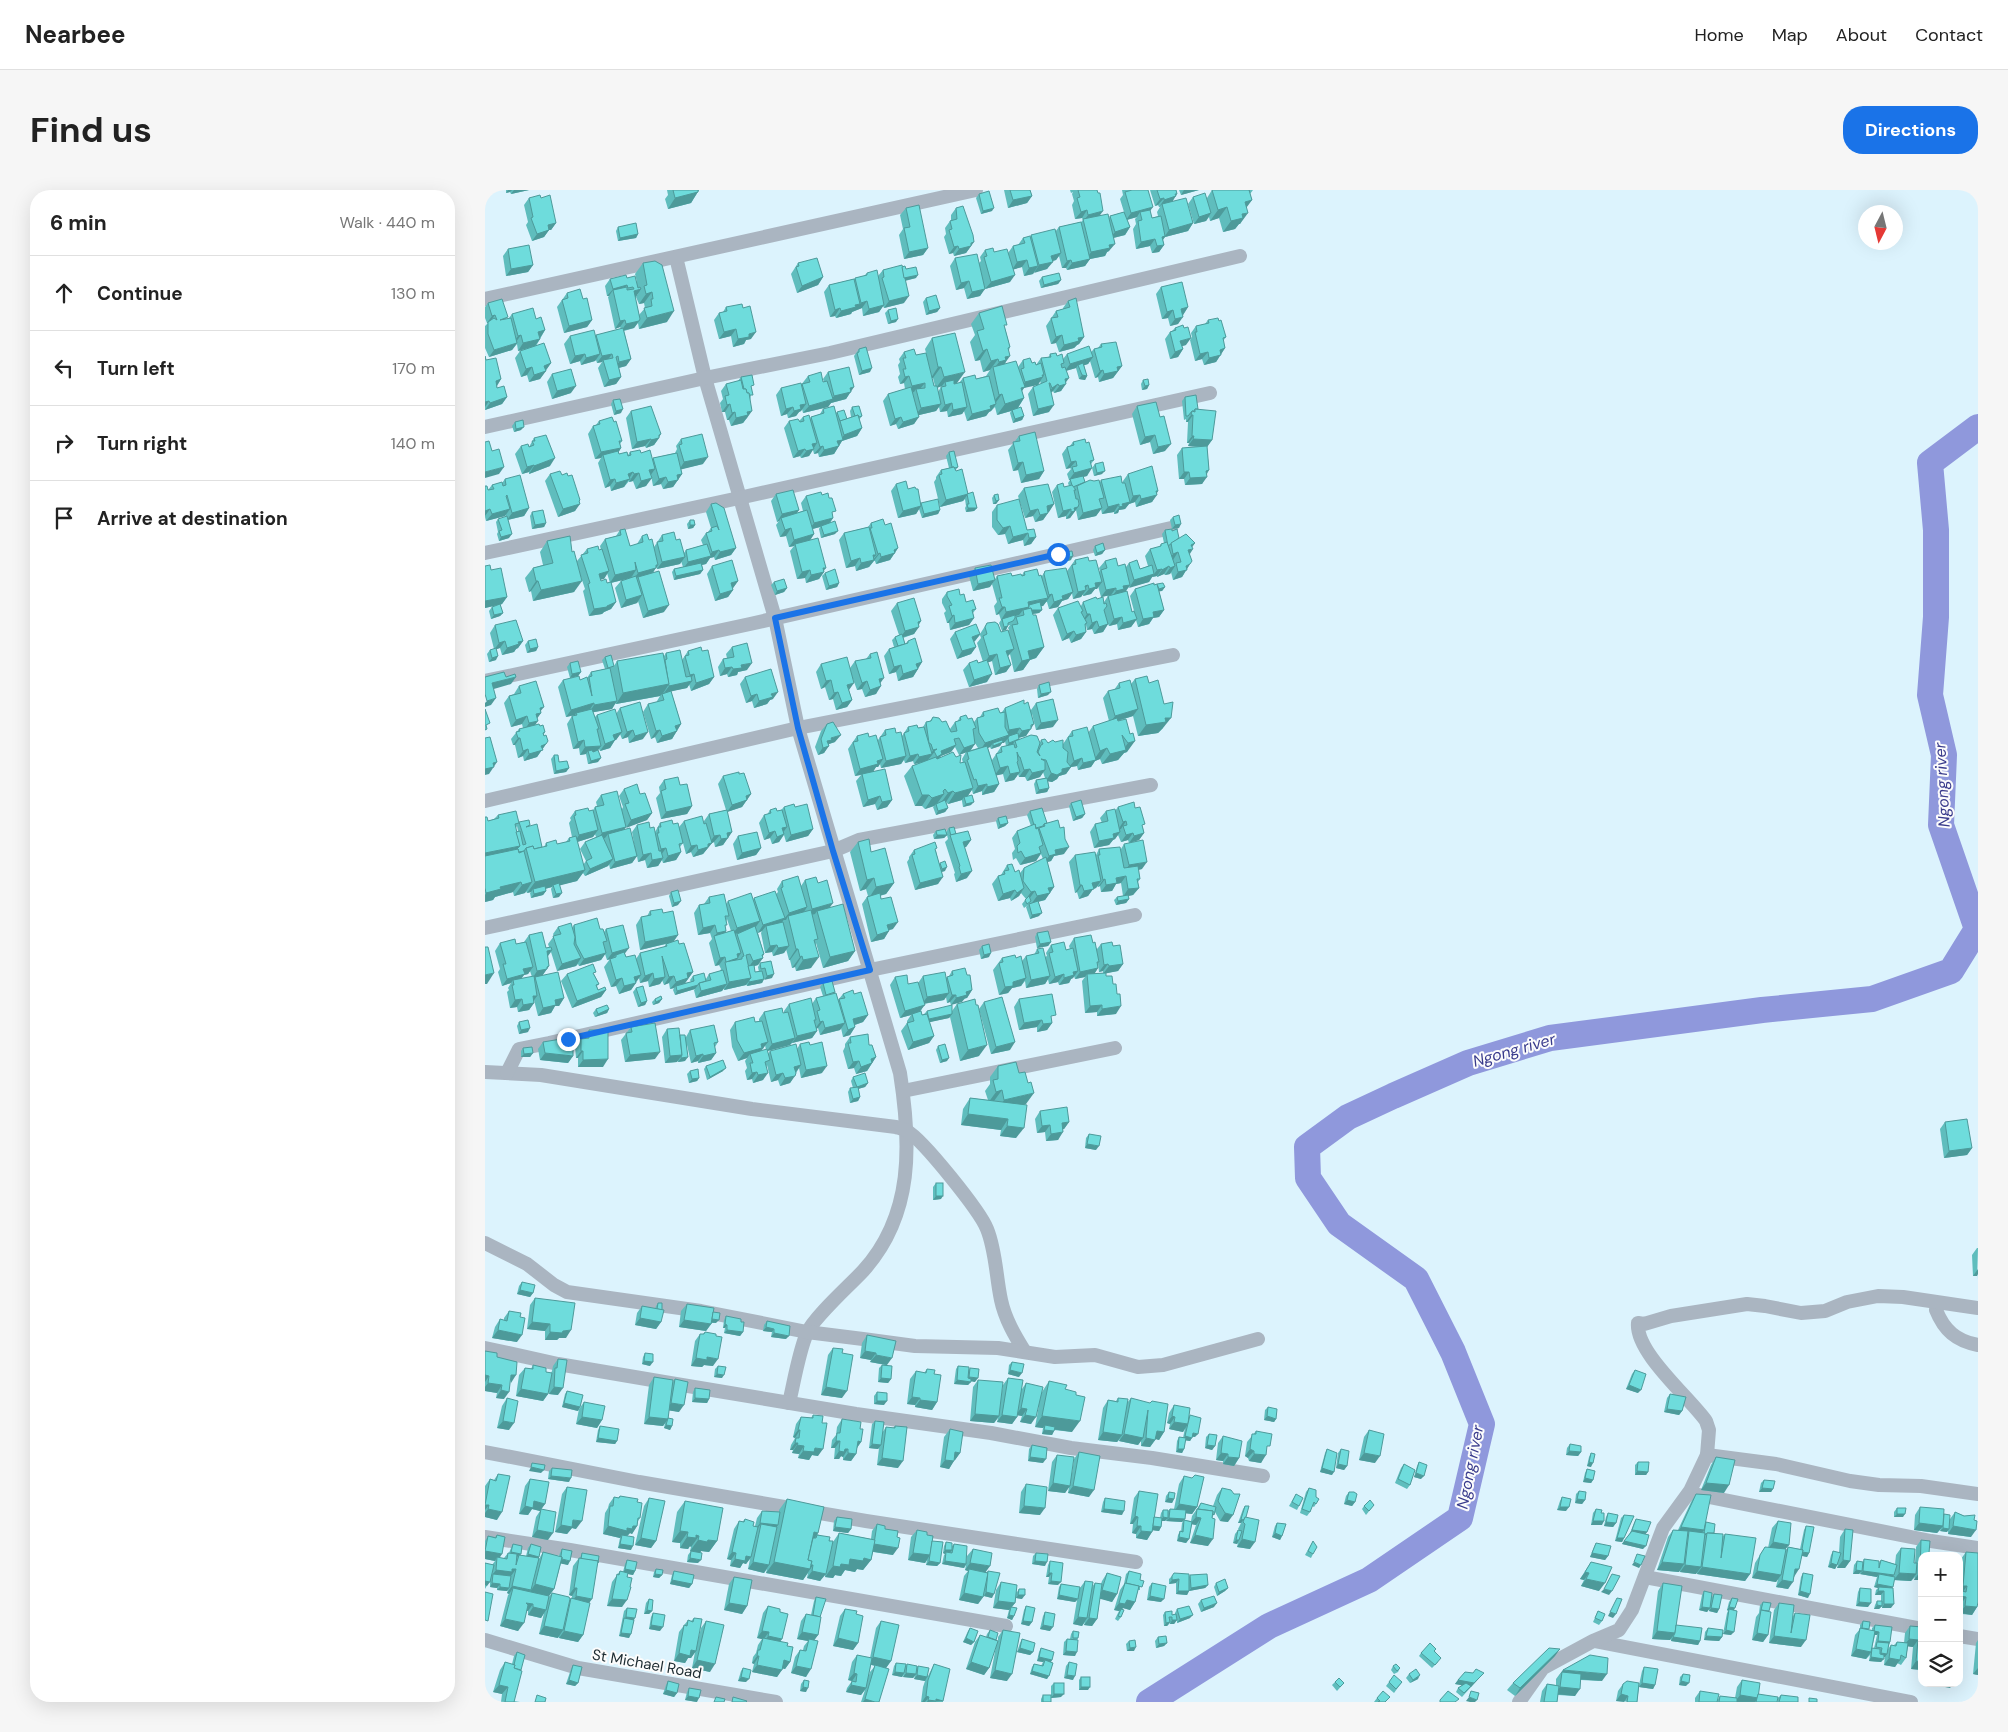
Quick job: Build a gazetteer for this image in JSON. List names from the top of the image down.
{
  "streets": {
    "street": ["St Michael Road"]
  },
  "water": ["Ngong river"],
  "north": "bottom",
  "page": {
    "header": "Nearbee",
    "nav": [
      "Home",
      "Map",
      "About",
      "Contact"
    ],
    "buttons": "Directions",
    "title": "Find us",
    "heading": ["6 min", "Walk · 440 m"],
    "list": [
      ["Continue", "130 m"],
      ["Turn left", "170 m"],
      ["Turn right", "140 m"],
      "Arrive at destination"
    ],
    "map_buttons": ["+", "−"]
  }
}
